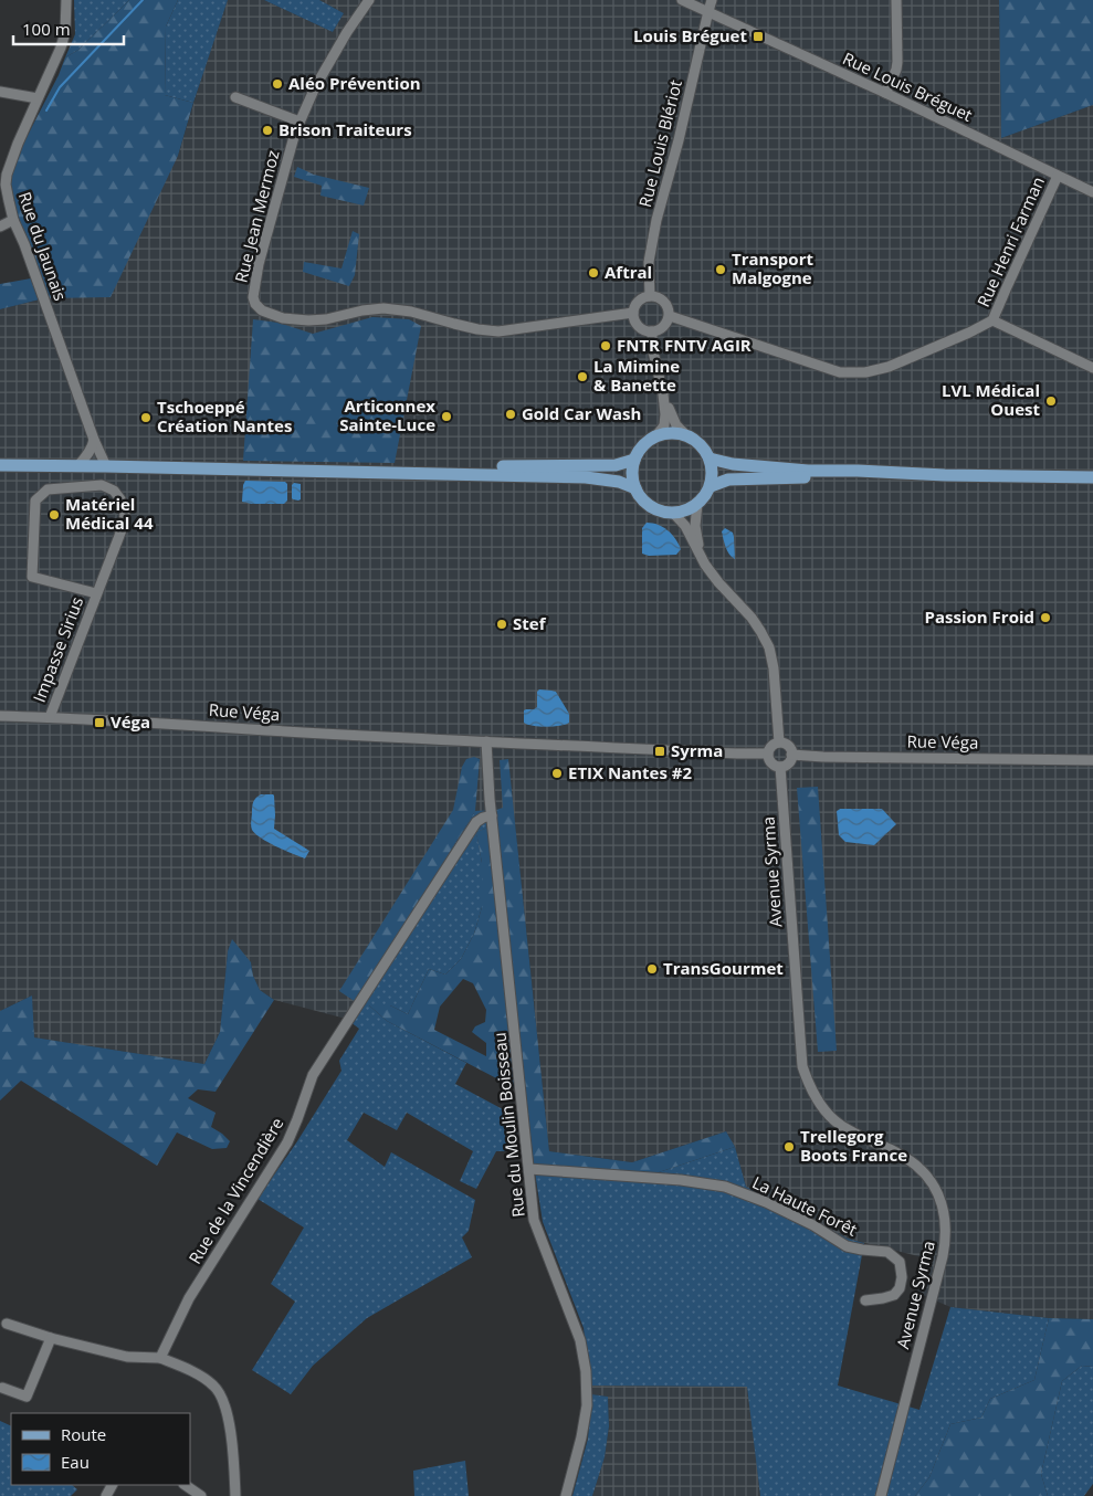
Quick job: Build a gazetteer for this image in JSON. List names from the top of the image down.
{
  "streets": {
    "street": [
      "Rue Louis Bréguet",
      "Rue Louis Blériot",
      "Rue Jean Mermoz",
      "Rue Henri Farman",
      "Rue du Jaunais",
      "Impasse Sirius",
      "Rue Véga",
      "Avenue Syrma",
      "Rue du Moulin Boisseau",
      "Rue de la Vincendière",
      "La Haute Forêt"
    ]
  },
  "crossings": [
    ["Rue Louis Bréguet", "Rue Louis Blériot"],
    ["Rue Louis Bréguet", "Rue Henri Farman"],
    ["Rue Louis Blériot", "Rue Jean Mermoz"],
    ["Impasse Sirius", "Rue Véga"],
    ["Rue Véga", "Avenue Syrma"],
    ["Rue Véga", "Rue du Moulin Boisseau"],
    ["Rue du Moulin Boisseau", "Rue de la Vincendière"],
    ["Rue du Moulin Boisseau", "La Haute Forêt"]
  ],
  "places": {
    "transit": ["Louis Bréguet", "Véga", "Syrma"],
    "other": [
      "Aléo Prévention",
      "Brison Traiteurs",
      "Transport Malgogne",
      "Aftral",
      "FNTR FNTV AGIR",
      "La Mimine & Banette",
      "LVL Médical Ouest",
      "Gold Car Wash",
      "Articonnex Sainte-Luce",
      "Tschoeppé Création Nantes",
      "Matériel Médical 44",
      "Passion Froid",
      "Stef",
      "ETIX Nantes #2",
      "TransGourmet",
      "Trellegorg Boots France"
    ]
  },
  "legend": ["Route", "Eau"],
  "scale_bar": "100 m"
}
